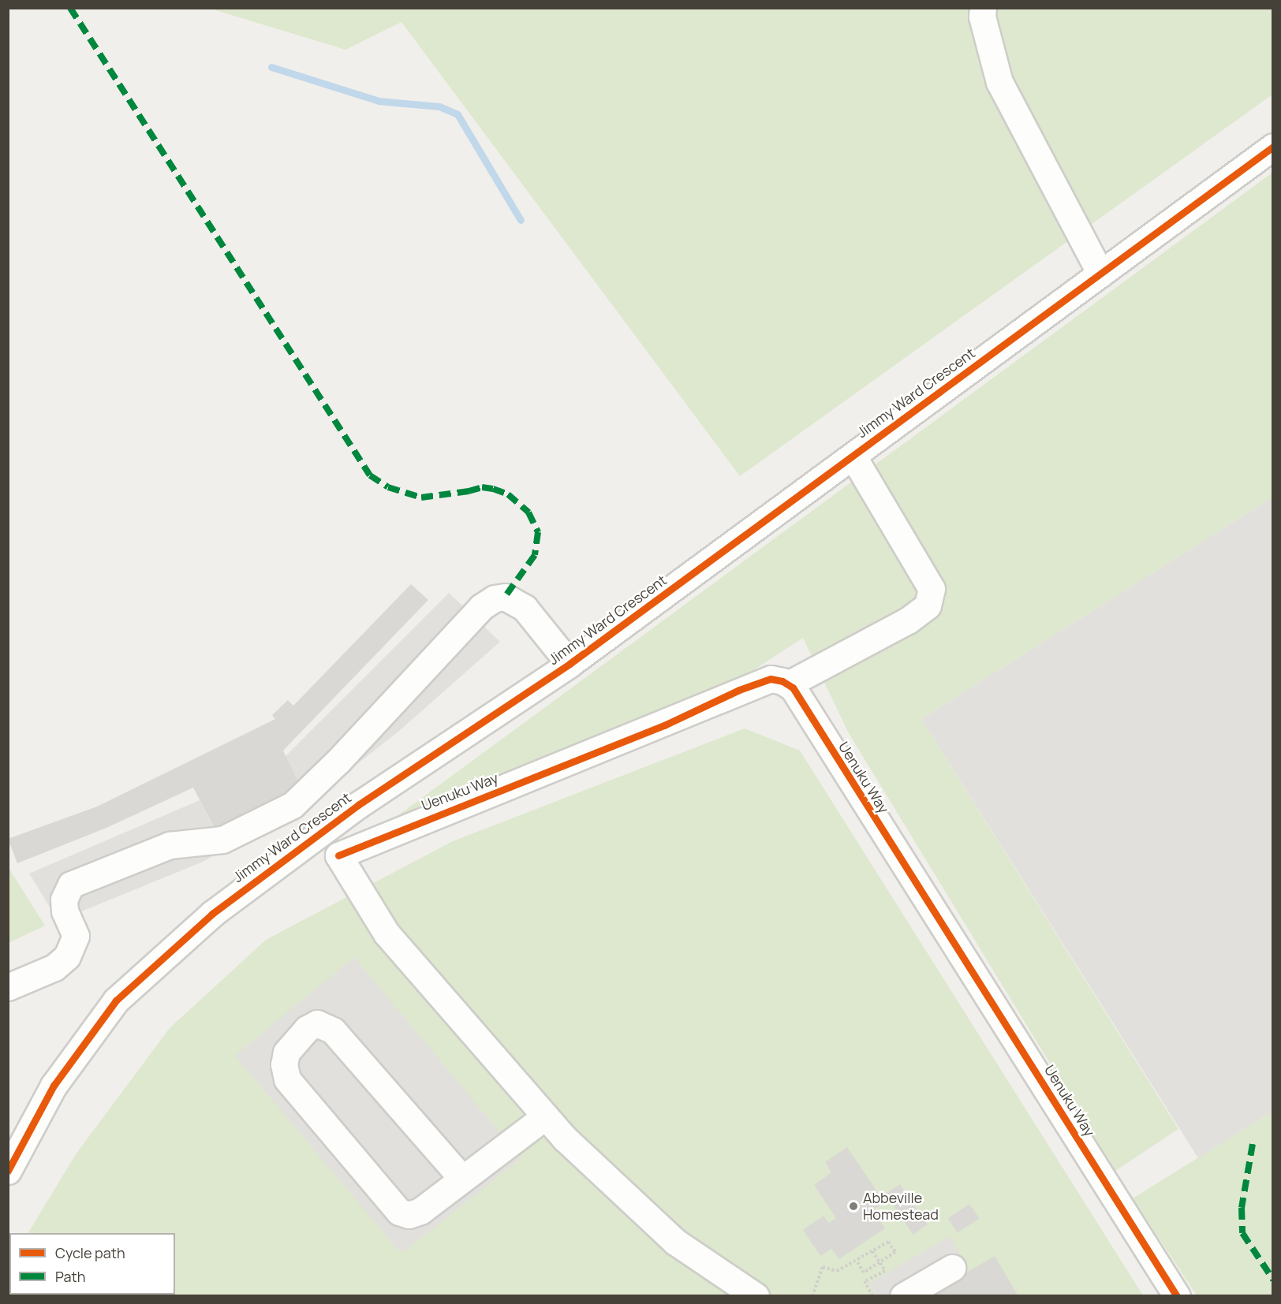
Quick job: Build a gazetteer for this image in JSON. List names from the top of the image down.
{
  "streets": {
    "street": ["Jimmy Ward Crescent", "Uenuku Way"]
  },
  "places": ["Abbeville Homestead"],
  "legend": ["Cycle path", "Path"]
}
